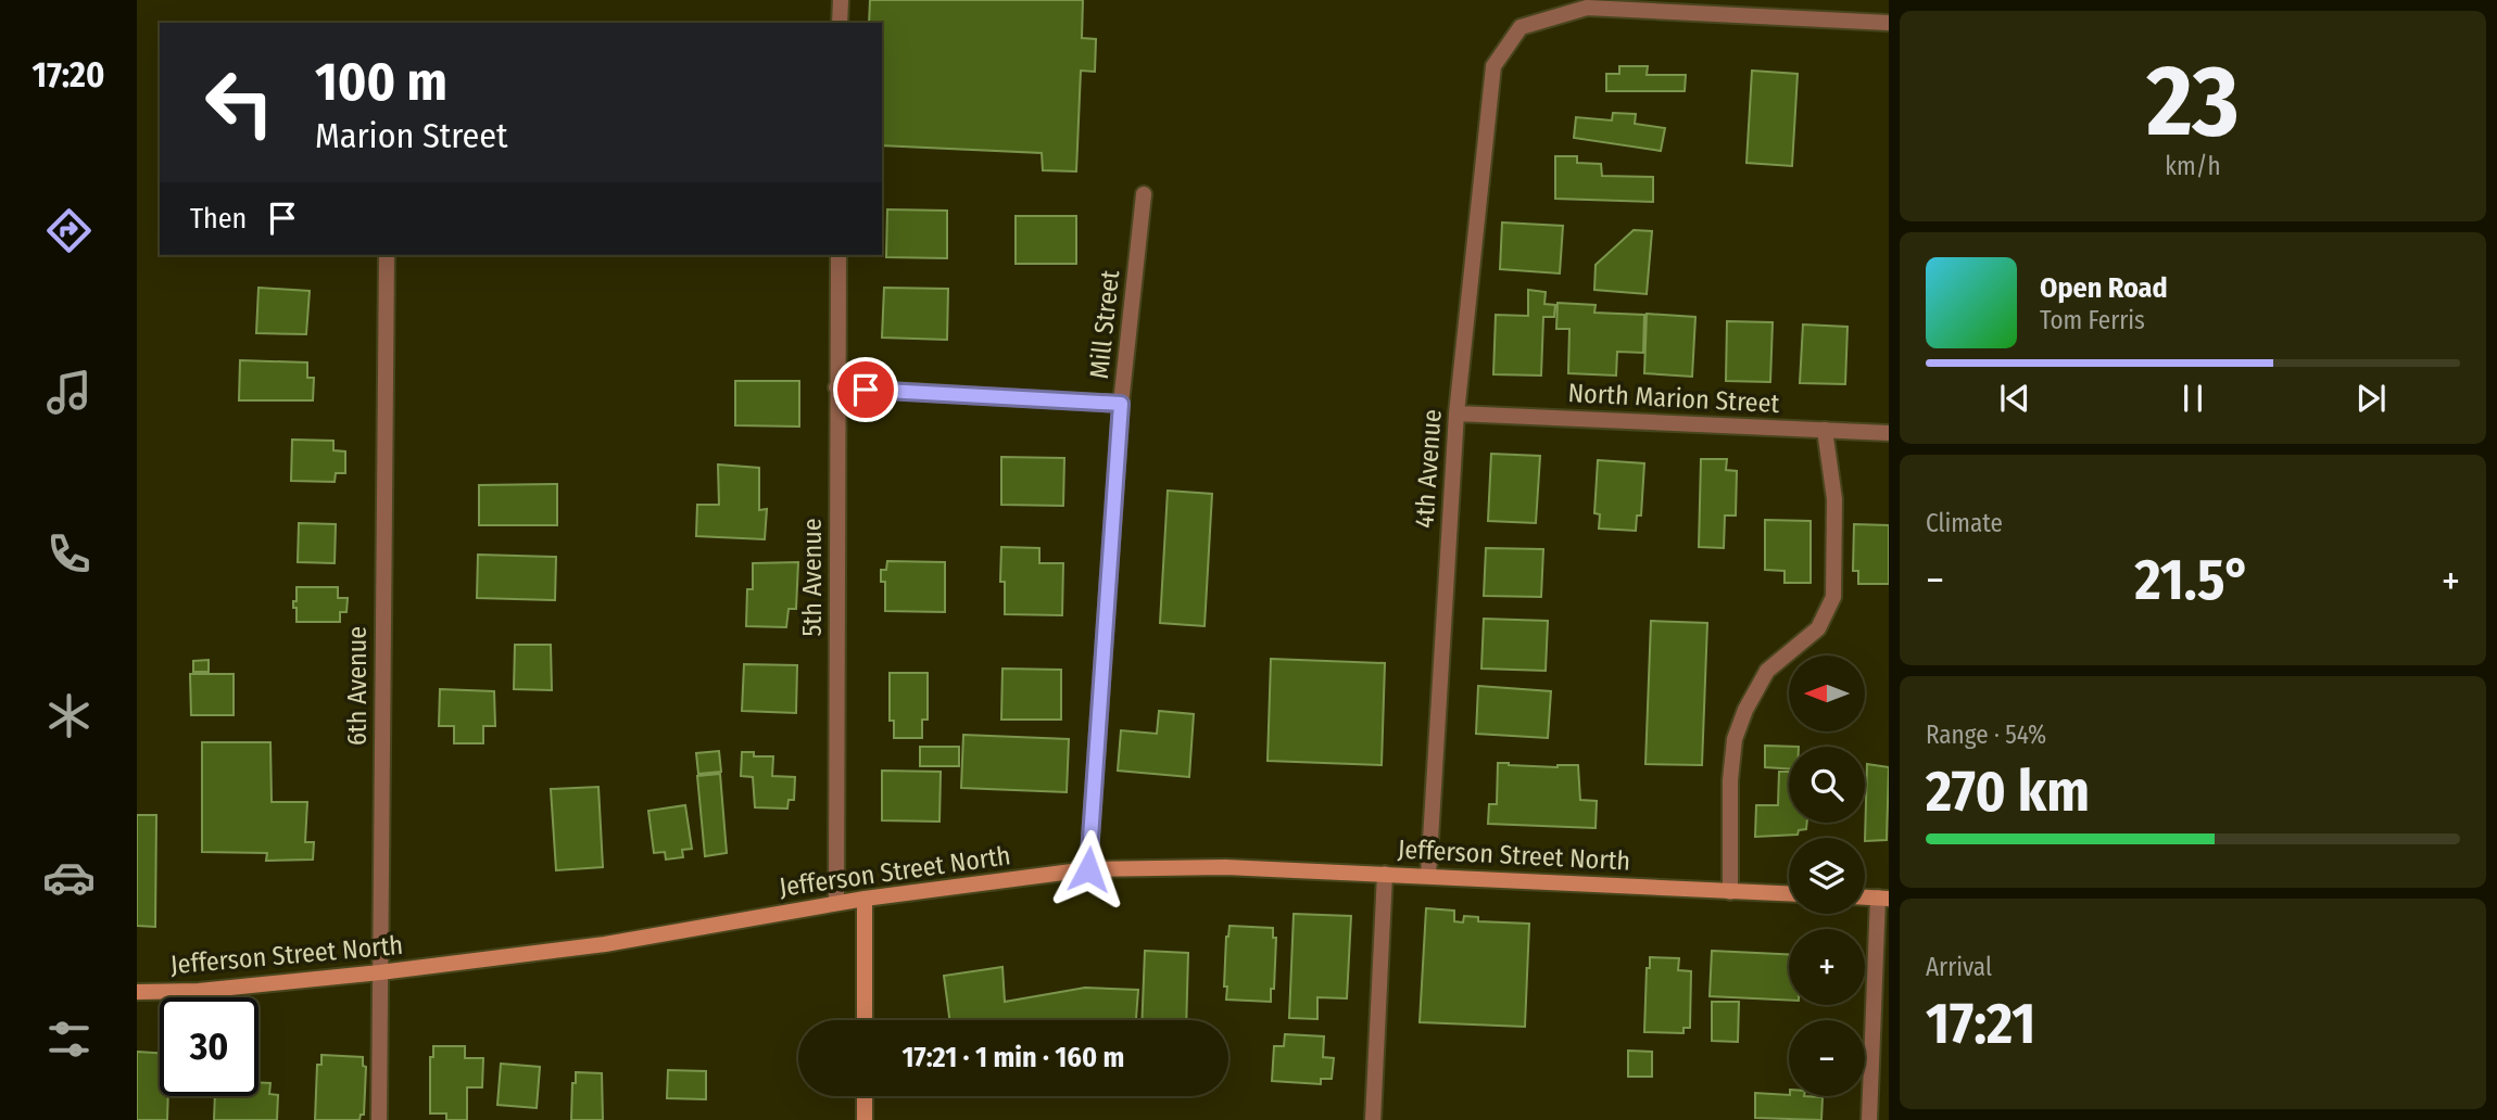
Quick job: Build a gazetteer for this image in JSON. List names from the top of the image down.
{
  "streets": {
    "main road": ["Jefferson Street North"],
    "street": [
      "Mill Street",
      "North Marion Street",
      "4th Avenue",
      "5th Avenue",
      "6th Avenue"
    ]
  },
  "crossings": [
    ["Mill Street", "Jefferson Street North"],
    ["North Marion Street", "4th Avenue"],
    ["4th Avenue", "Jefferson Street North"],
    ["5th Avenue", "Jefferson Street North"],
    ["6th Avenue", "Jefferson Street North"]
  ],
  "north": "left",
  "page": {
    "tabs": "17:20",
    "tile": [
      ["23", "km/h"],
      "Climate",
      ["Range · 54%", "270 km"],
      ["Arrival", "17:21"]
    ],
    "turn": ["100 m", "Marion Street"],
    "then": "Then",
    "song": ["Open Road", "Tom Ferris"],
    "heat": ["−", "21.5°", "+"],
    "map_buttons": ["+", "−"],
    "limit": "30",
    "trip": "17:21 · 1 min · 160 m"
  }
}
